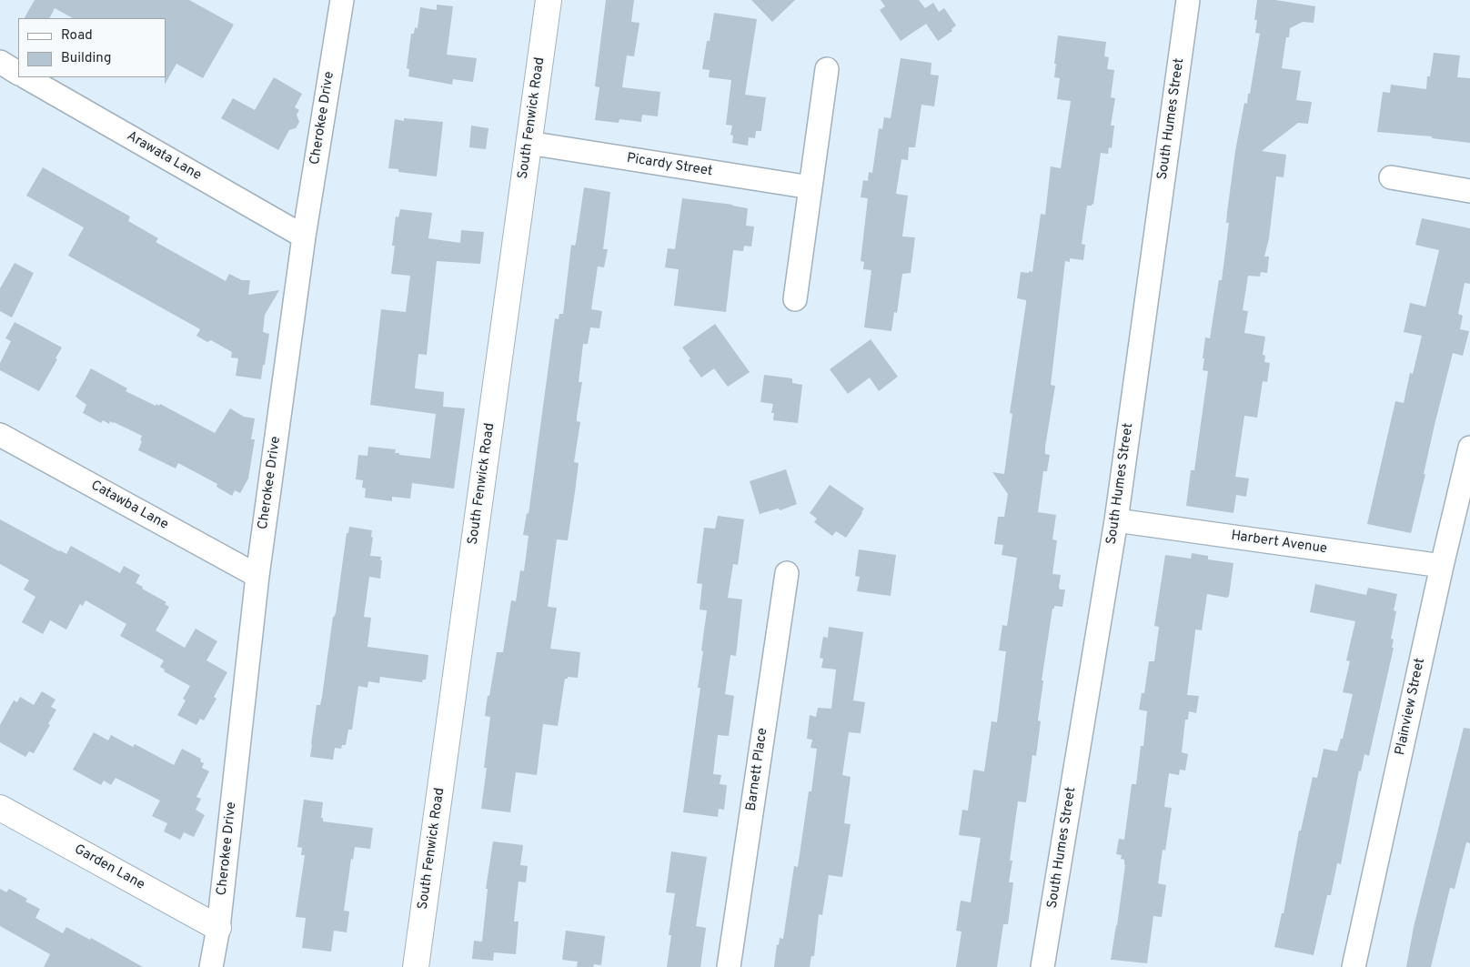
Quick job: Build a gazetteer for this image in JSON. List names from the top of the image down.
{
  "streets": {
    "street": [
      "Cherokee Drive",
      "South Fenwick Road",
      "South Humes Street",
      "Arawata Lane",
      "Picardy Street",
      "Catawba Lane",
      "Harbert Avenue",
      "Plainview Street",
      "Barnett Place",
      "Garden Lane"
    ]
  },
  "crossings": [
    ["Cherokee Drive", "Arawata Lane"],
    ["Cherokee Drive", "Catawba Lane"],
    ["Cherokee Drive", "Garden Lane"],
    ["South Fenwick Road", "Picardy Street"],
    ["South Humes Street", "Harbert Avenue"],
    ["Harbert Avenue", "Plainview Street"]
  ],
  "legend": ["Road", "Building"]
}
